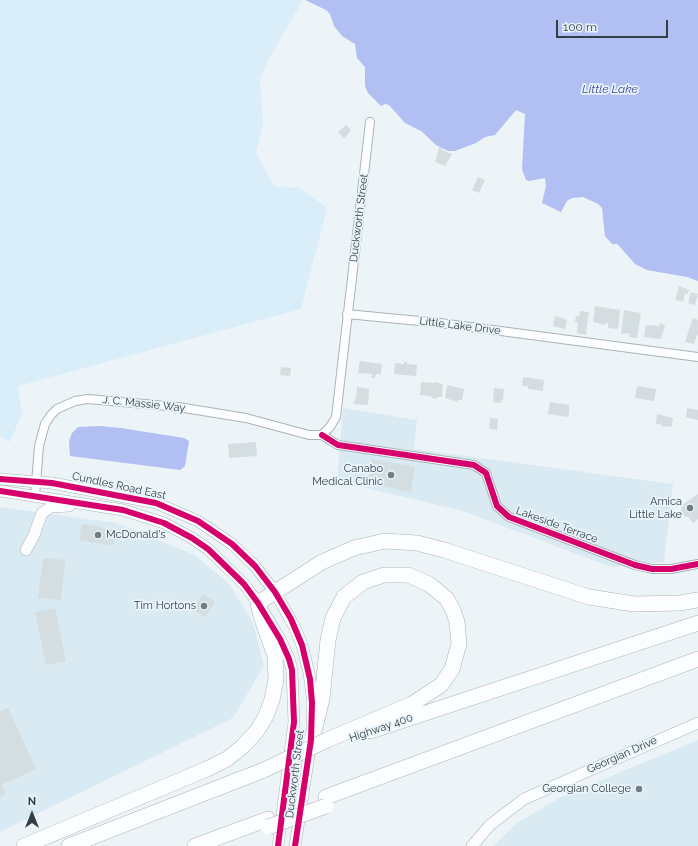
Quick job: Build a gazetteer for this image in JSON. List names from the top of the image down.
{
  "streets": {
    "highway": ["Highway 400"],
    "main road": ["Duckworth Street", "Cundles Road East", "Georgian Drive"],
    "street": ["Little Lake Drive", "J. C. Massie Way", "Lakeside Terrace"]
  },
  "crossings": [
    ["Duckworth Street", "Little Lake Drive"],
    ["Duckworth Street", "Cundles Road East"],
    ["J. C. Massie Way", "Cundles Road East"],
    ["J. C. Massie Way", "Lakeside Terrace"]
  ],
  "water": ["Little Lake"],
  "places": [
    "Canabo Medical Clinic",
    "Amica Little Lake",
    "McDonald's",
    "Tim Hortons",
    "Georgian College"
  ],
  "scale_bar": "100 m",
  "north": "top"
}
